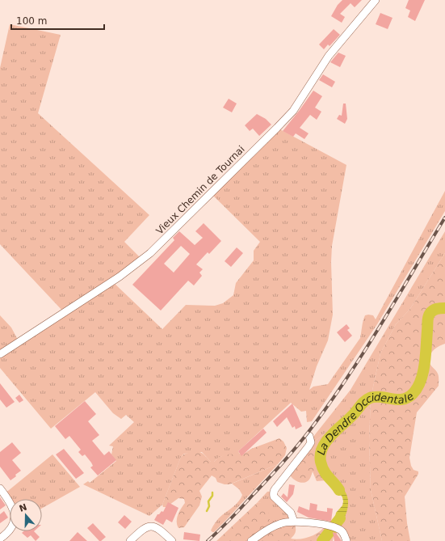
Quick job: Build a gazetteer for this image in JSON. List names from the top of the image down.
{
  "streets": {
    "street": ["Vieux Chemin de Tournai"]
  },
  "water": ["La Dendre Occidentale"],
  "scale_bar": "100 m",
  "north": "top"
}
